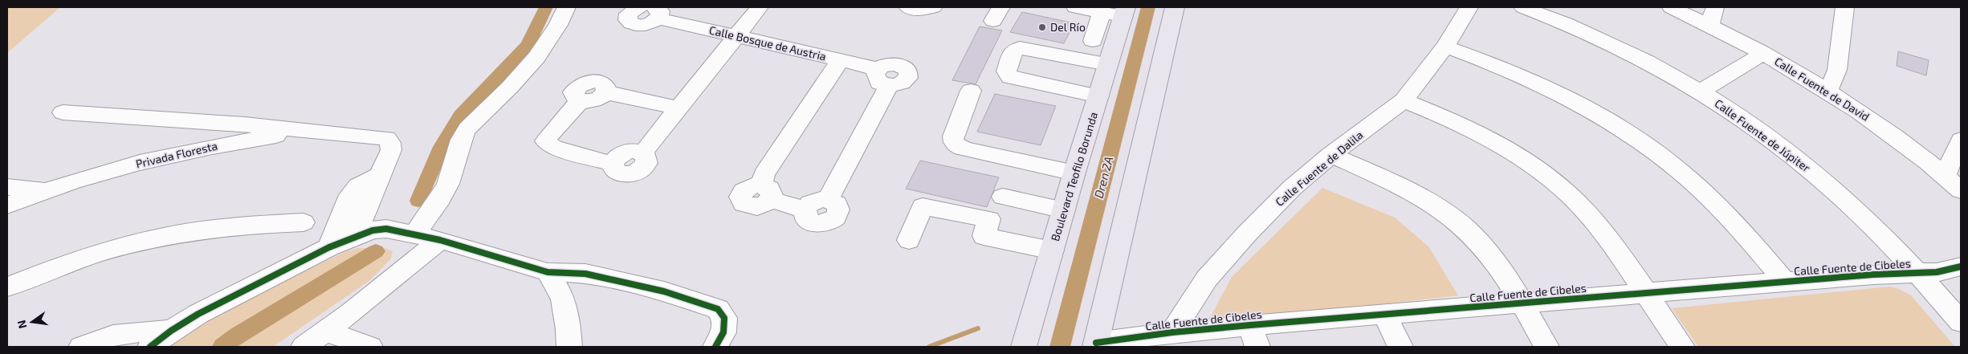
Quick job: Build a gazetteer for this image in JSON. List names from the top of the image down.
{
  "streets": {
    "main road": ["Boulevard Teofilo Borunda"],
    "street": [
      "Calle Bosque de Austria",
      "Calle Fuente de David",
      "Calle Fuente de Júpiter",
      "Privada Floresta",
      "Calle Fuente de Dalila",
      "Calle Fuente de Cibeles"
    ]
  },
  "crossings": [
    ["Calle Fuente de Júpiter", "Calle Fuente de Cibeles"],
    ["Calle Fuente de Dalila", "Calle Fuente de Cibeles"]
  ],
  "water": ["Dren 2A"],
  "places": ["Del Río"],
  "north": "left"
}
